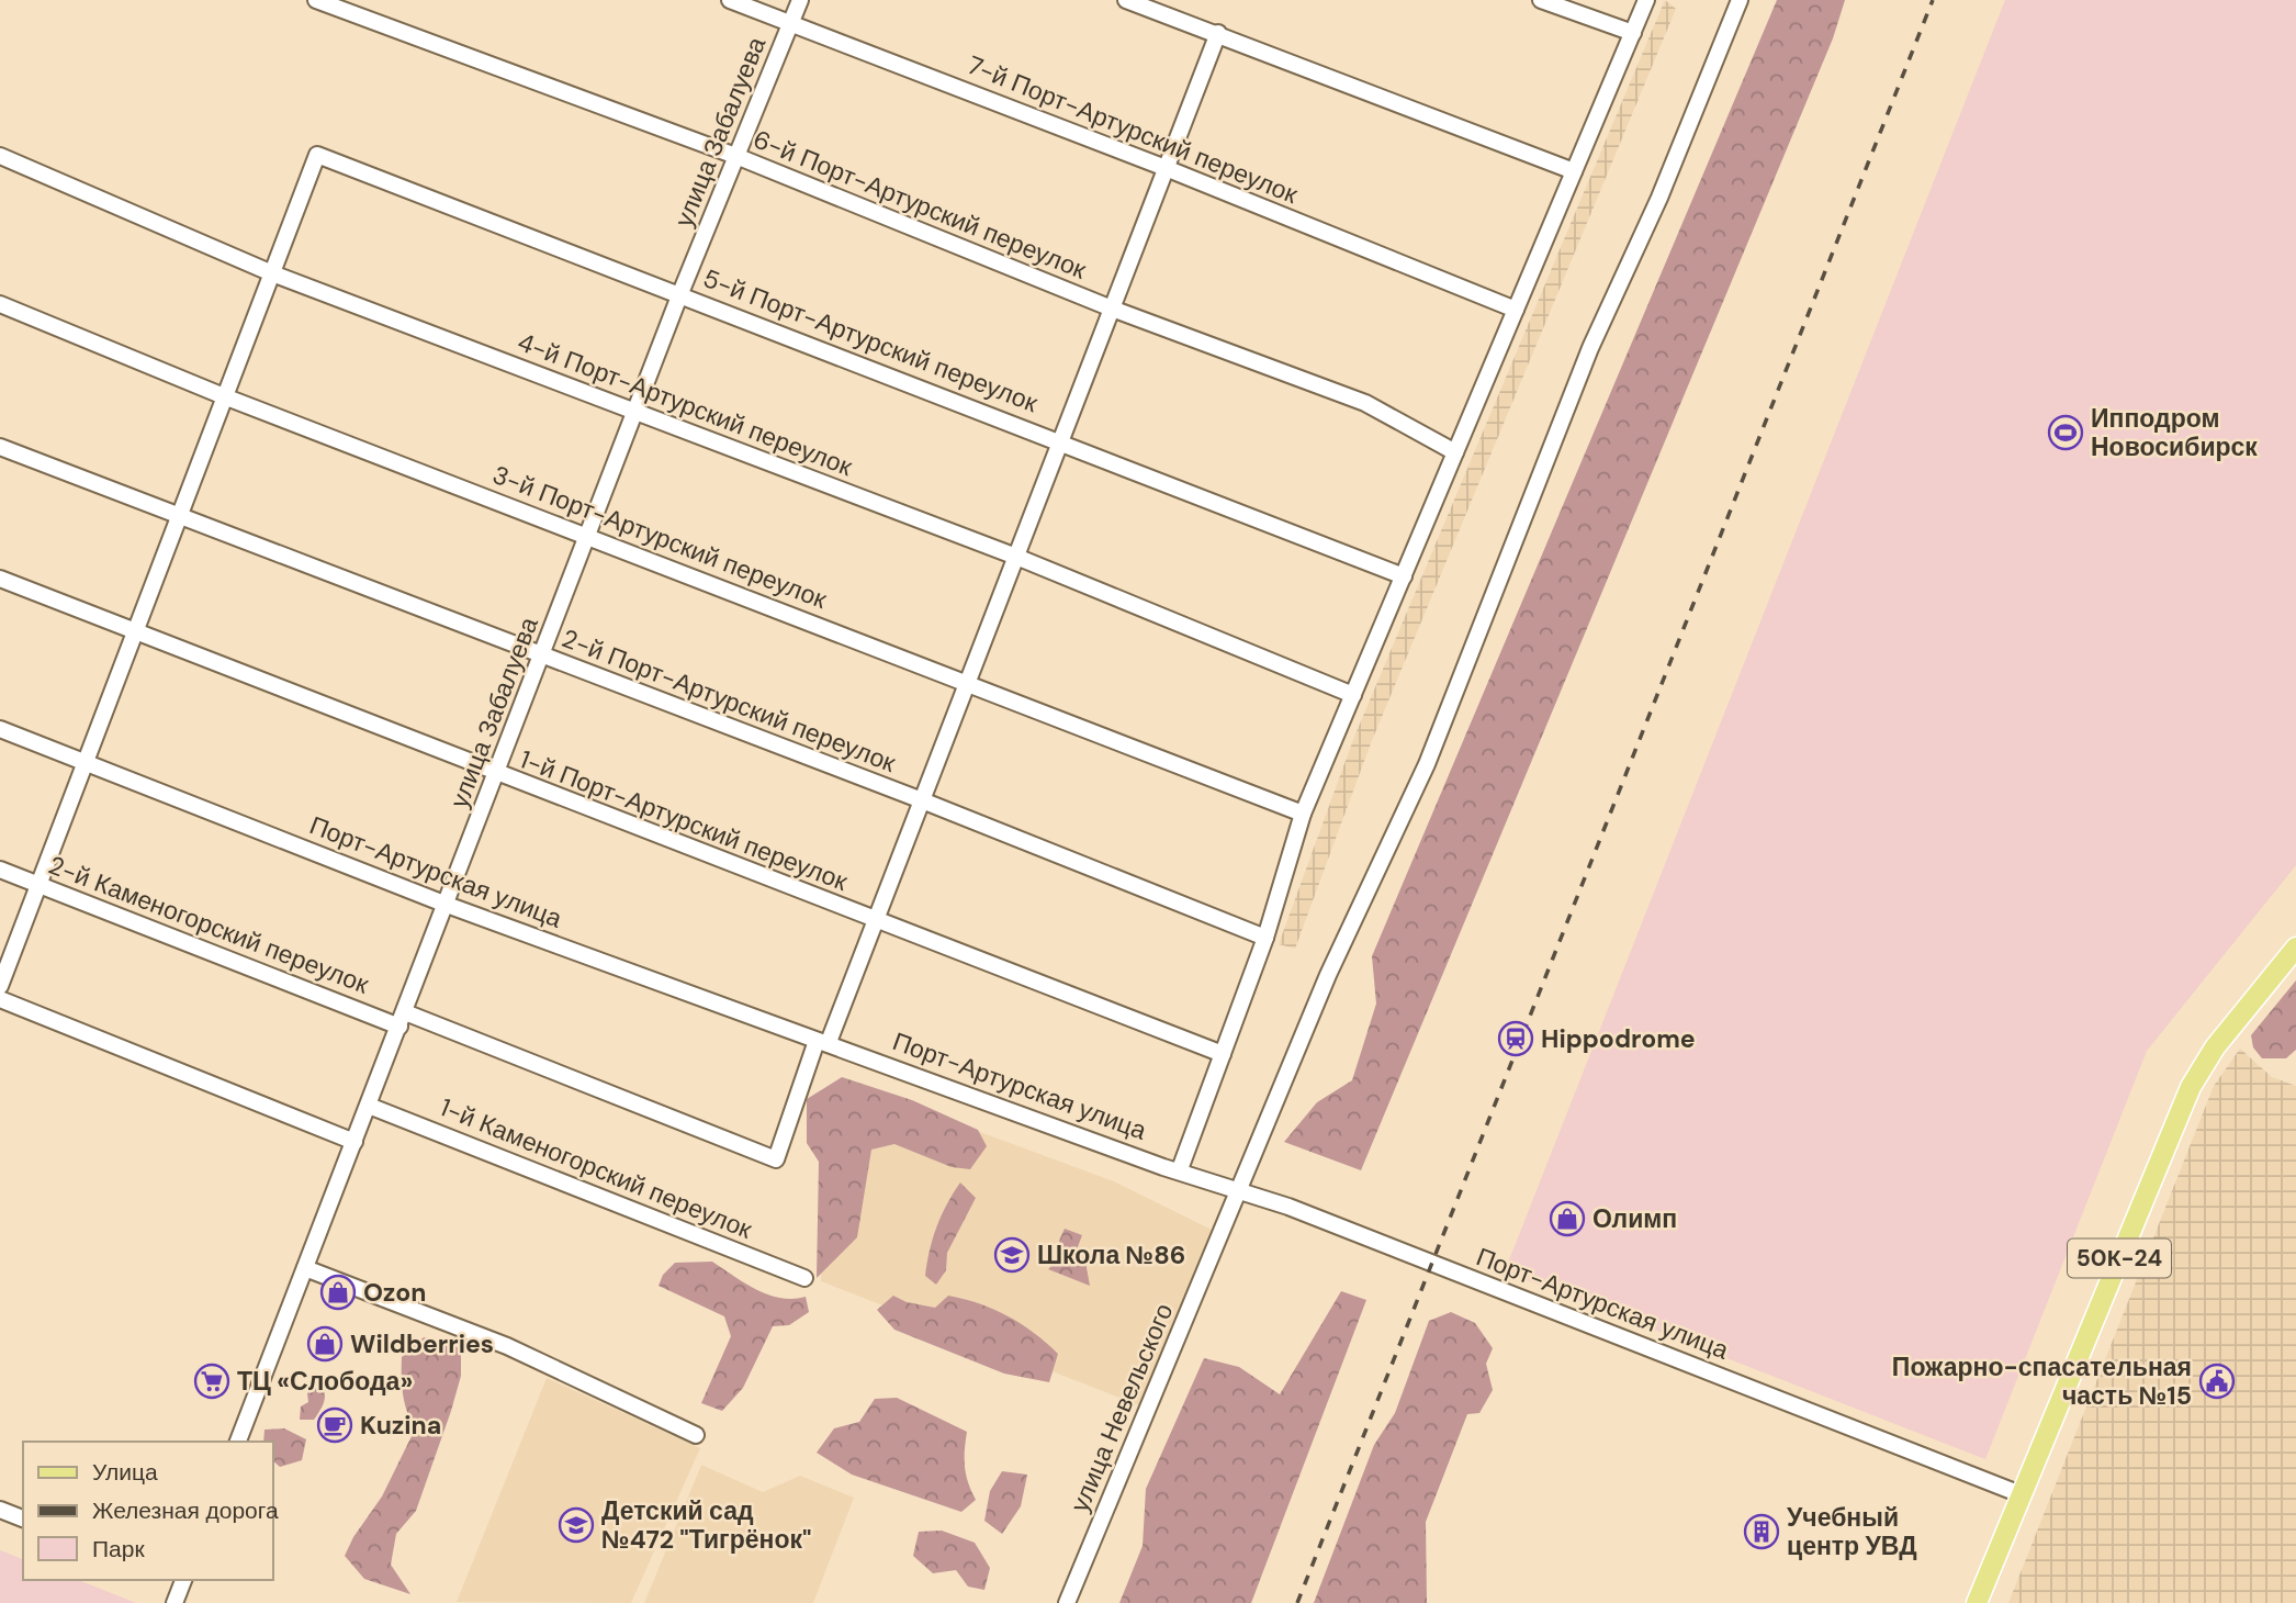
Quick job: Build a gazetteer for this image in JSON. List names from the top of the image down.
{
  "streets": {
    "main road": ["50К-24"],
    "street": [
      "7-й Порт-Артурский переулок",
      "улица Забалуева",
      "6-й Порт-Артурский переулок",
      "5-й Порт-Артурский переулок",
      "4-й Порт-Артурский переулок",
      "3-й Порт-Артурский переулок",
      "2-й Порт-Артурский переулок",
      "1-й Порт-Артурский переулок",
      "Порт-Артурская улица",
      "2-й Каменогорский переулок",
      "1-й Каменогорский переулок",
      "улица Невельского"
    ]
  },
  "crossings": [
    ["7-й Порт-Артурский переулок", "улица Забалуева"],
    ["улица Забалуева", "6-й Порт-Артурский переулок"],
    ["улица Забалуева", "5-й Порт-Артурский переулок"],
    ["улица Забалуева", "4-й Порт-Артурский переулок"],
    ["улица Забалуева", "3-й Порт-Артурский переулок"],
    ["улица Забалуева", "2-й Порт-Артурский переулок"],
    ["улица Забалуева", "1-й Порт-Артурский переулок"],
    ["улица Забалуева", "Порт-Артурская улица"],
    ["улица Забалуева", "2-й Каменогорский переулок"],
    ["улица Забалуева", "1-й Каменогорский переулок"],
    ["5-й Порт-Артурский переулок", "4-й Порт-Артурский переулок"],
    ["Порт-Артурская улица", "2-й Каменогорский переулок"],
    ["Порт-Артурская улица", "50К-24"],
    ["Порт-Артурская улица", "улица Невельского"]
  ],
  "places": {
    "sports": ["Ипподром Новосибирск"],
    "station": ["Hippodrome"],
    "shop": ["Олимп", "Ozon", "Wildberries"],
    "school or university": ["Школа №86", "Детский сад №472 \"Тигрёнок\""],
    "supermarket": ["ТЦ «Слобода»"],
    "public building": ["Пожарно-спасательная часть №15"],
    "cafe": ["Kuzina"],
    "building": ["Учебный центр УВД"]
  },
  "legend": ["Улица", "Железная дорога", "Парк"]
}
